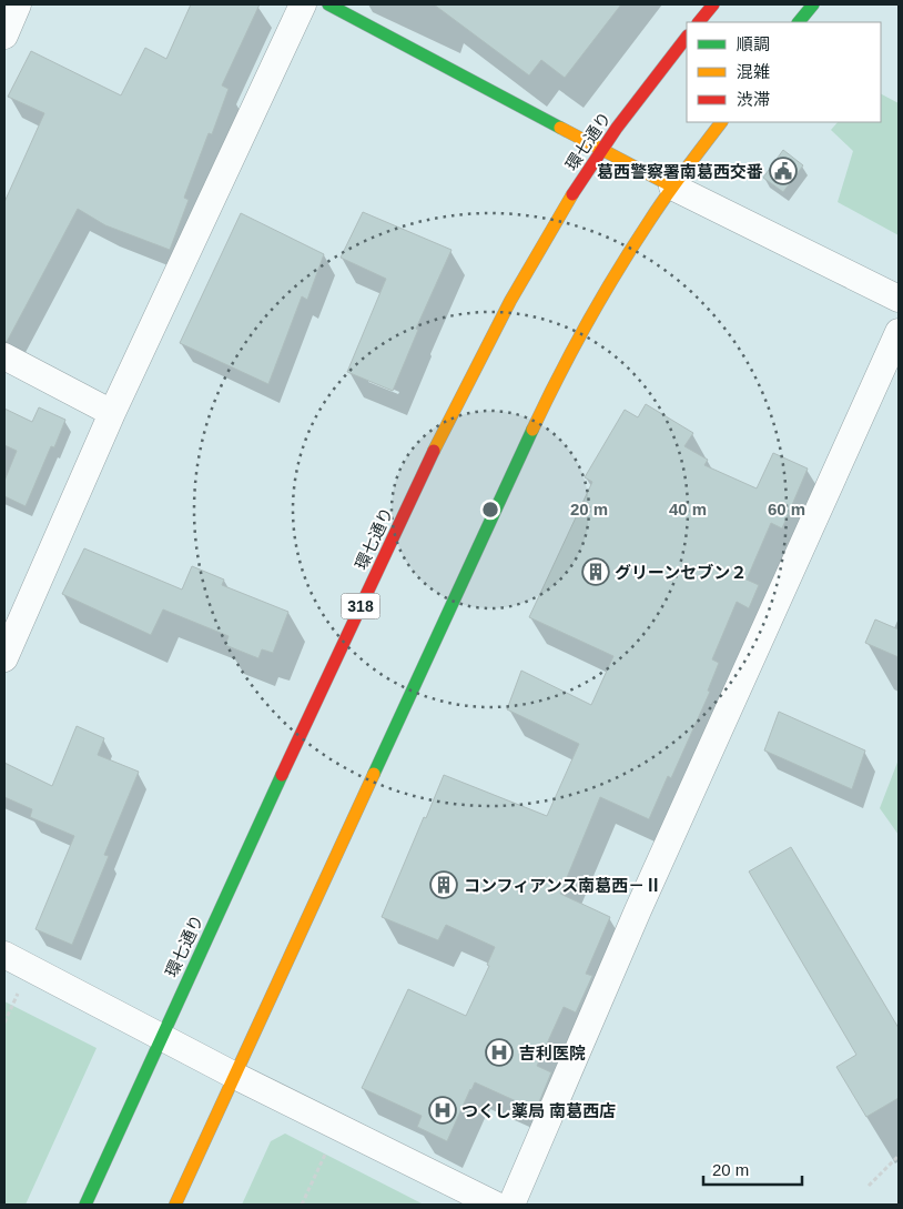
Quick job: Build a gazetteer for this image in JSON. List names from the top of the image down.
{
  "streets": {
    "main road": ["環七通り", "318"]
  },
  "places": {
    "public building": ["葛西警察署南葛西交番"],
    "building": ["グリーンセブン２", "コンフィアンス南葛西－Ⅱ"],
    "hospital": ["吉利医院", "つくし薬局 南葛西店"]
  },
  "legend": ["順調", "混雑", "渋滞"],
  "scale_bar": "20 m",
  "rings": ["20 m", "40 m", "60 m"]
}
